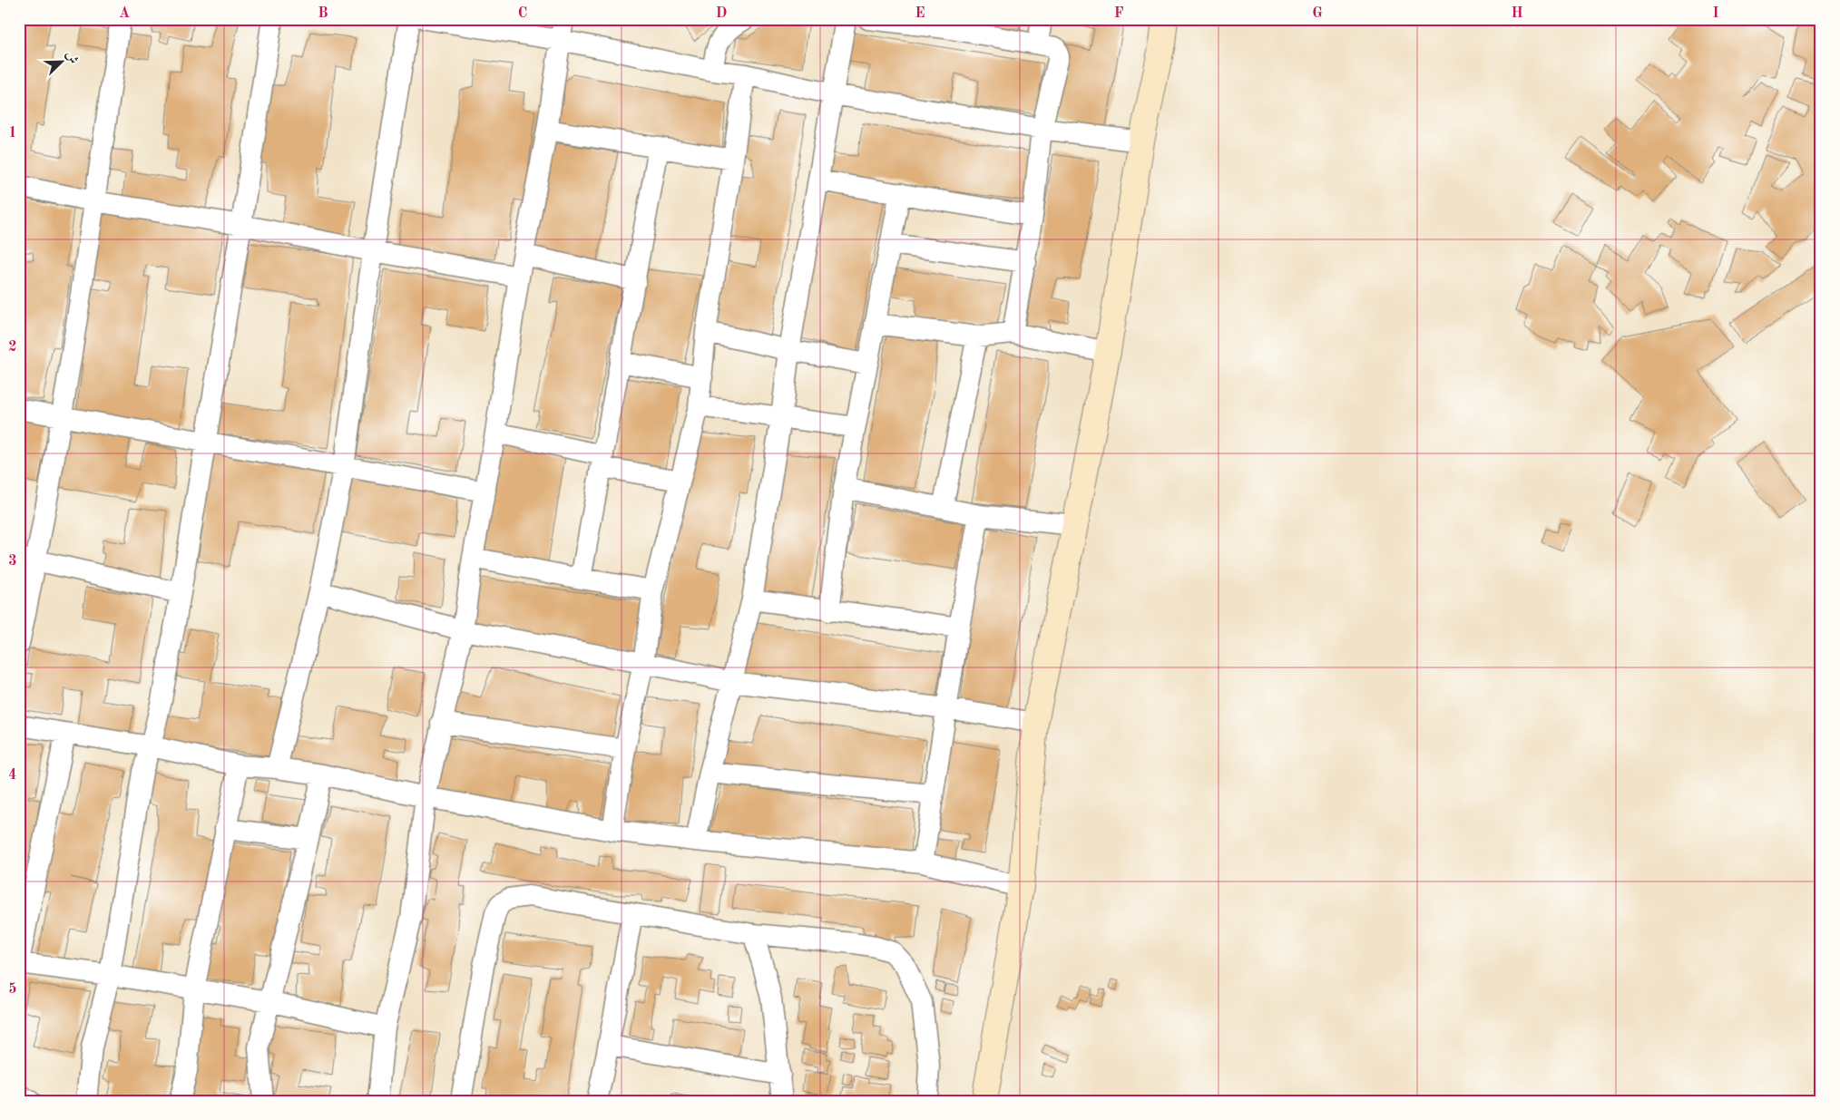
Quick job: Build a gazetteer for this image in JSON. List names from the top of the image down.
{
  "north": "top right",
  "grid": {
    "columns": [
      "A",
      "B",
      "C",
      "D",
      "E",
      "F",
      "G",
      "H",
      "I"
    ],
    "rows": [
      "1",
      "2",
      "3",
      "4",
      "5"
    ]
  }
}
